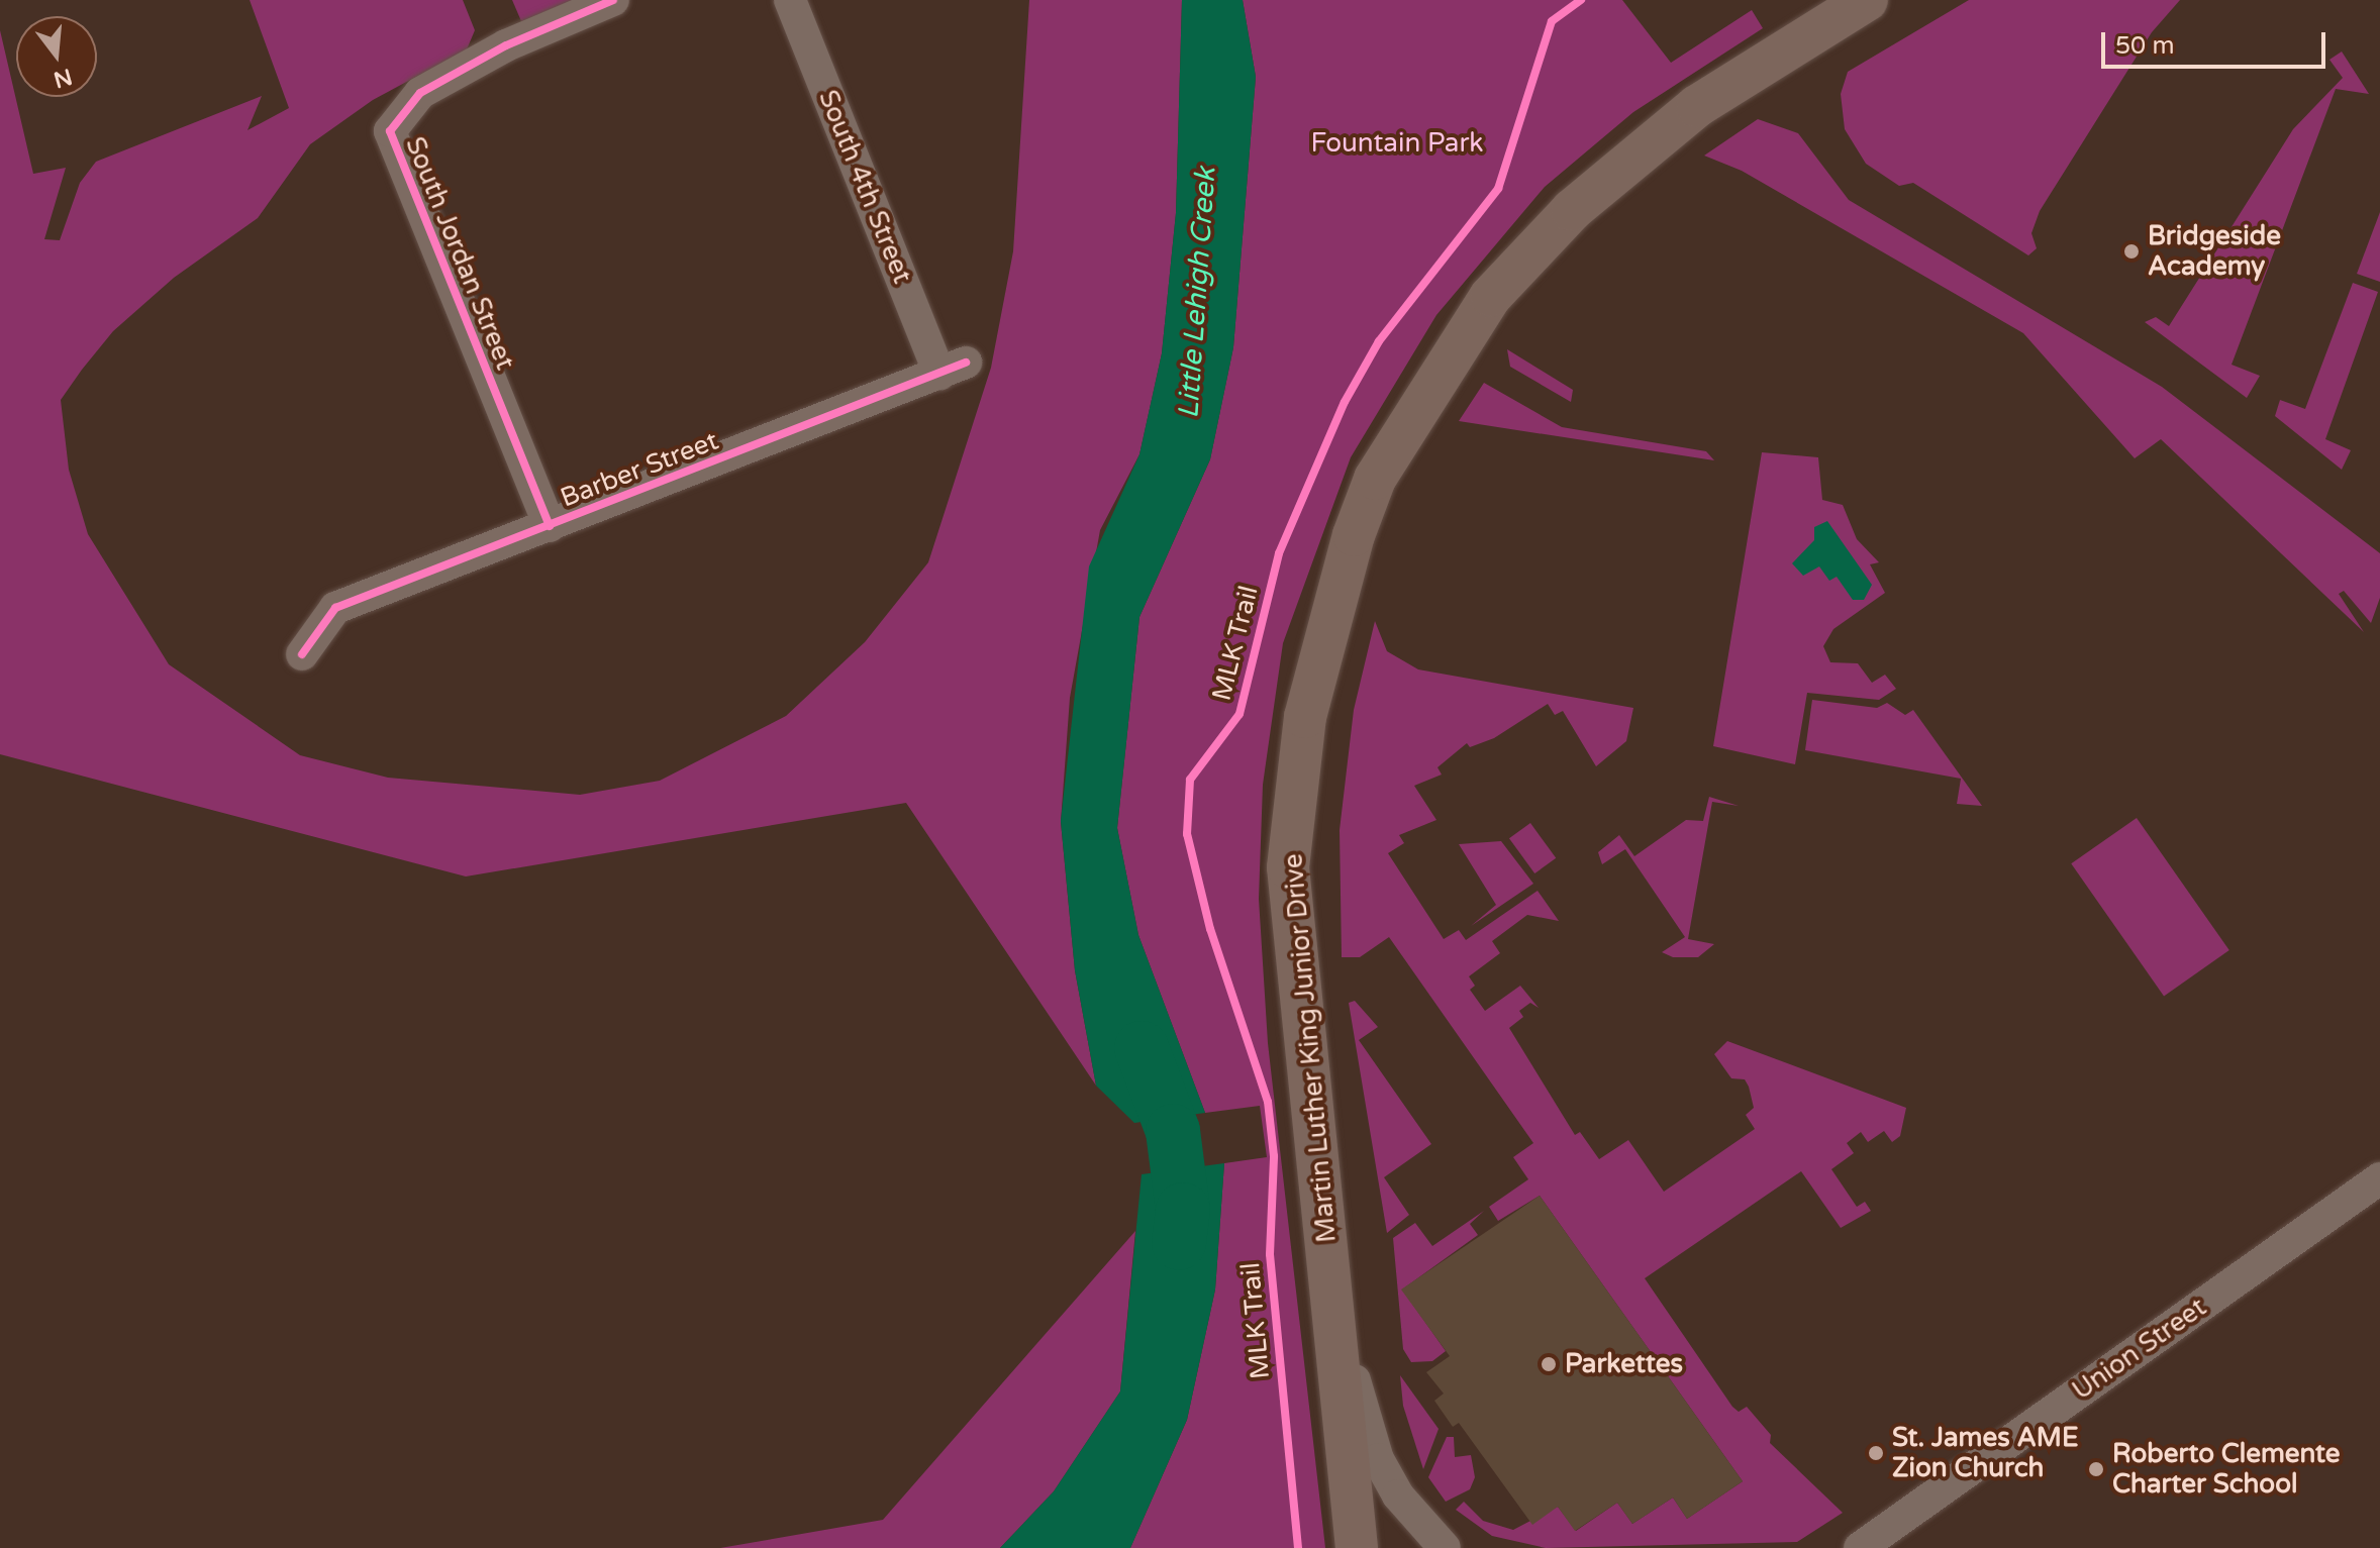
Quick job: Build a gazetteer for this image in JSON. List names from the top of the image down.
{
  "streets": {
    "main road": ["Martin Luther King Junior Drive"],
    "street": [
      "South 4th Street",
      "South Jordan Street",
      "Barber Street",
      "Union Street"
    ],
    "cycle path": ["MLK Trail"]
  },
  "crossings": [
    ["South 4th Street", "Barber Street"],
    ["South Jordan Street", "Barber Street"]
  ],
  "water": ["Little Lehigh Creek"],
  "parks": ["Fountain Park"],
  "places": [
    "Bridgeside Academy",
    "Parkettes",
    "St. James AME Zion Church",
    "Roberto Clemente Charter School"
  ],
  "scale_bar": "50 m",
  "north": "bottom"
}
